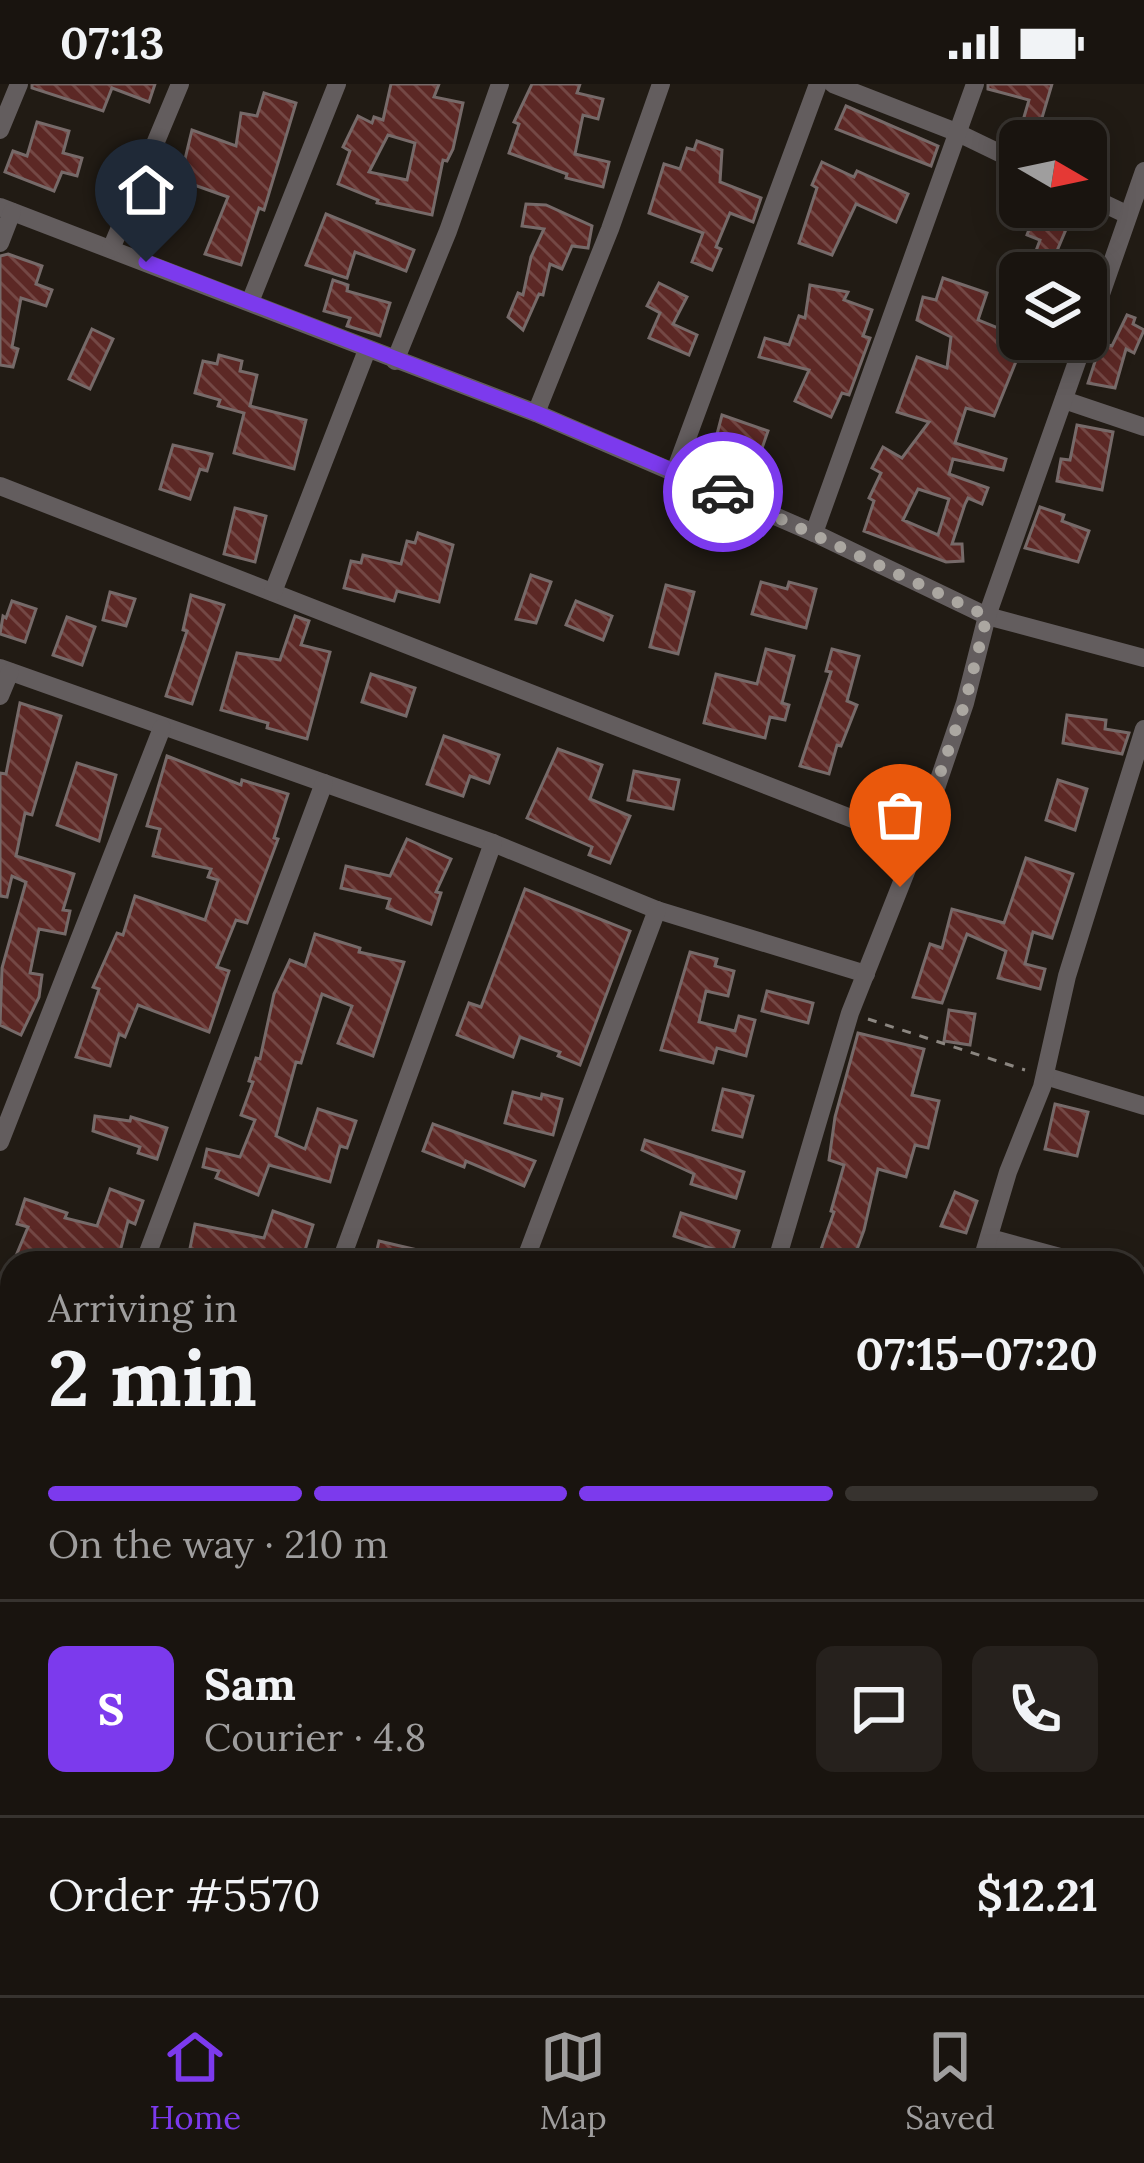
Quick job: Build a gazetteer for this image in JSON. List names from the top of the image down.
{
  "north": "right",
  "page": {
    "status": "07:13",
    "heading": ["2 min", "Arriving in", "07:15–07:20"],
    "panel": [
      "Sam",
      "Courier · 4.8",
      "Order #5570",
      "$12.21"
    ],
    "bar": "On the way · 210 m",
    "round": "S",
    "tabs": ["Home", "Map", "Saved"]
  }
}
